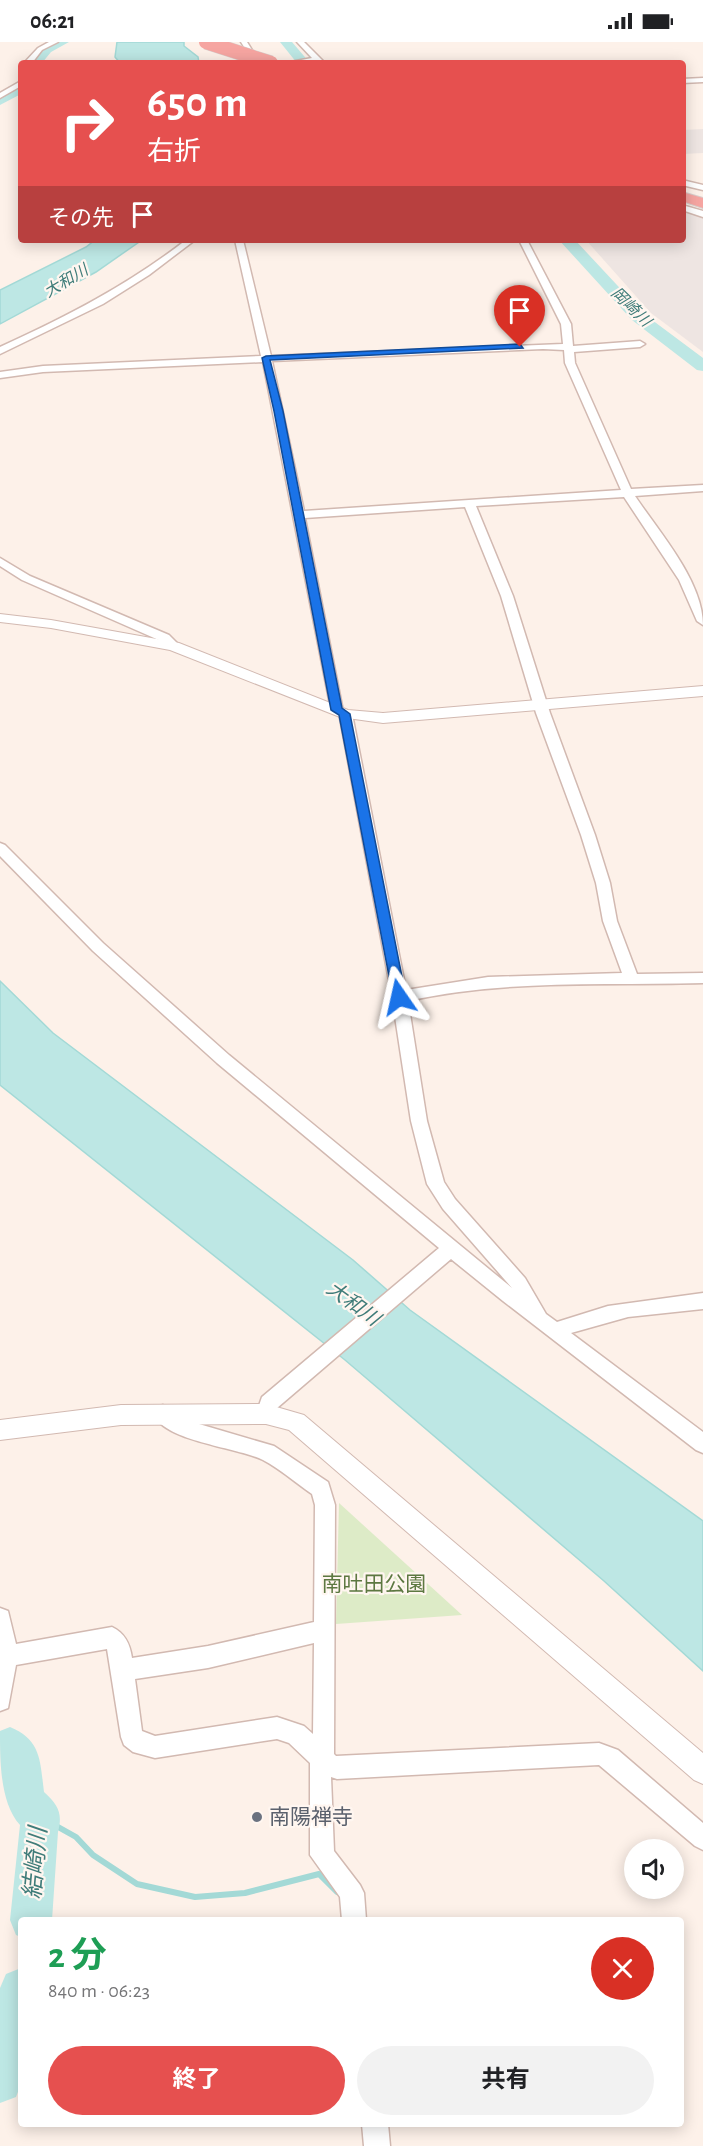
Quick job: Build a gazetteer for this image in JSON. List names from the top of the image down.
{
  "water": ["大和川", "岡崎川", "結崎川"],
  "parks": ["南吐田公園"],
  "places": ["南陽禅寺"],
  "page": {
    "status": "06:21",
    "turn": ["650 m", "右折"],
    "then": "その先",
    "heading": ["2 分", "840 m · 06:23"],
    "buttons": ["終了", "共有"]
  }
}
